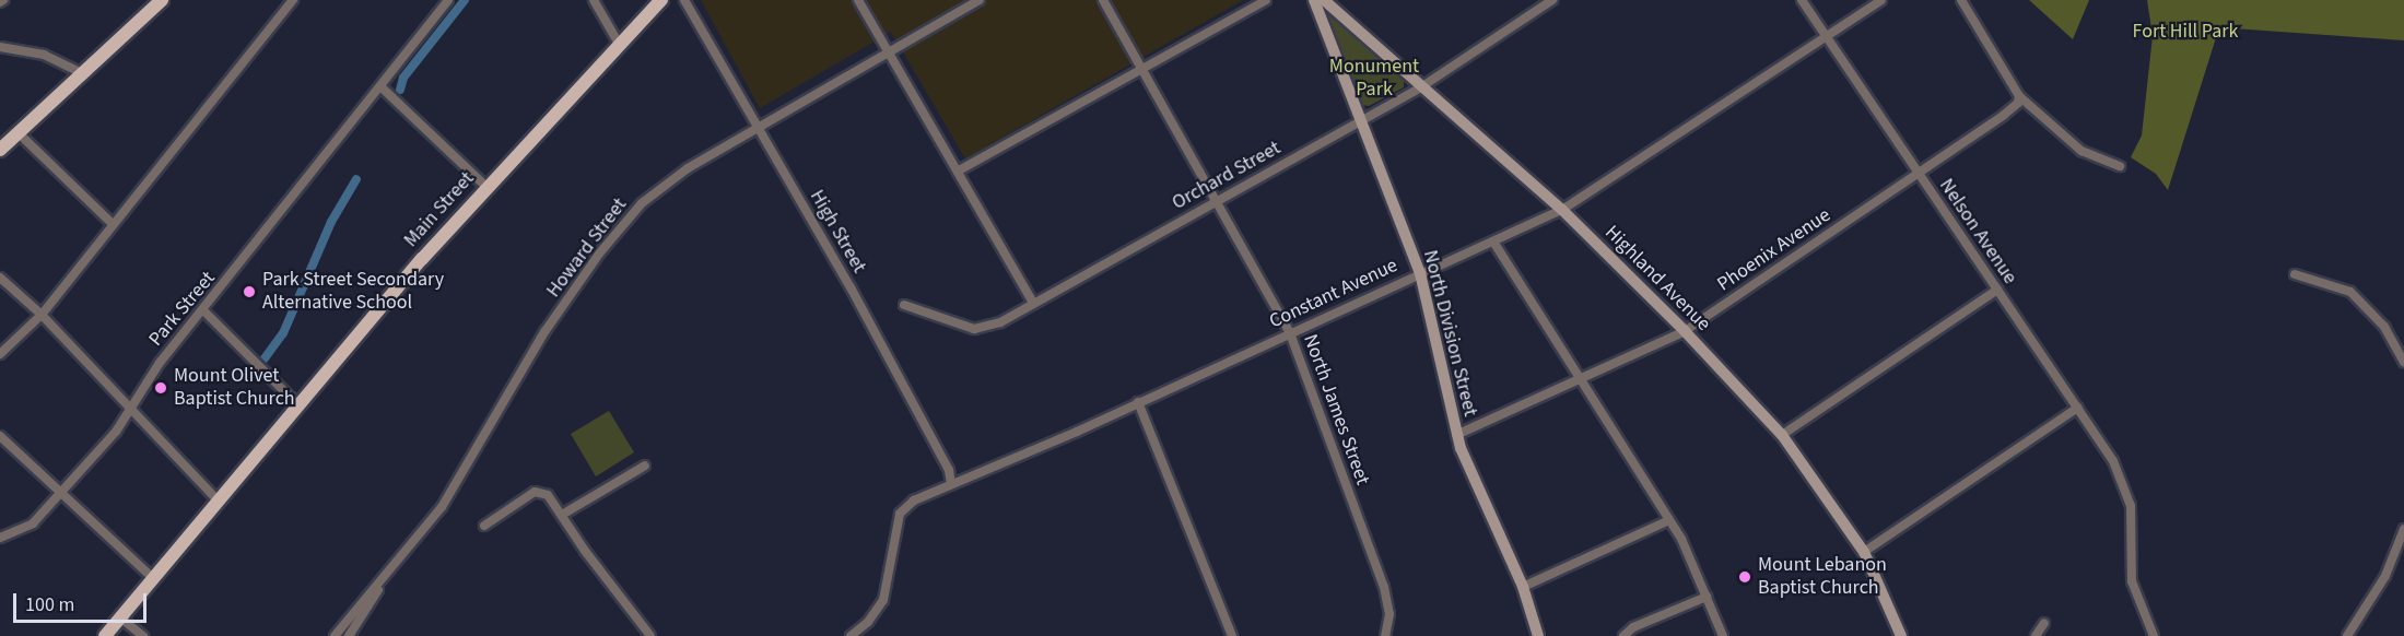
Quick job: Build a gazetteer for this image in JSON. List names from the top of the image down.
{
  "streets": {
    "main road": ["Main Street"],
    "street": [
      "Orchard Street",
      "High Street",
      "Nelson Avenue",
      "Howard Street",
      "Phoenix Avenue",
      "Highland Avenue",
      "Constant Avenue",
      "Park Street",
      "North Division Street",
      "North James Street"
    ]
  },
  "crossings": [
    ["Orchard Street", "Highland Avenue"],
    ["Orchard Street", "North Division Street"],
    ["Orchard Street", "North James Street"],
    ["High Street", "Howard Street"],
    ["High Street", "Constant Avenue"],
    ["Nelson Avenue", "Phoenix Avenue"],
    ["Nelson Avenue", "Constant Avenue"],
    ["Phoenix Avenue", "Highland Avenue"],
    ["Phoenix Avenue", "North Division Street"],
    ["Highland Avenue", "Constant Avenue"],
    ["Constant Avenue", "North Division Street"],
    ["Constant Avenue", "North James Street"]
  ],
  "parks": ["Fort Hill Park", "Monument Park"],
  "places": ["Park Street Secondary Alternative School", "Mount Olivet Baptist Church", "Mount Lebanon Baptist Church"],
  "scale_bar": "100 m"
}
